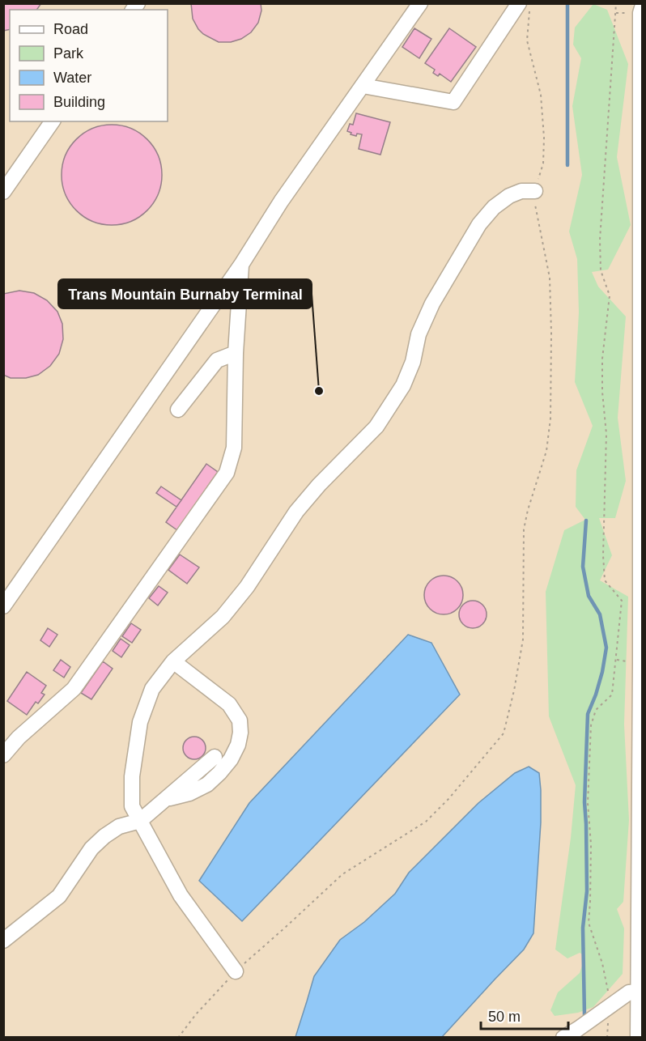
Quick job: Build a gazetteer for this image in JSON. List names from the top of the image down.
{
  "places": ["Trans Mountain Burnaby Terminal"],
  "legend": [
    "Road",
    "Park",
    "Water",
    "Building"
  ],
  "scale_bar": "50 m"
}
